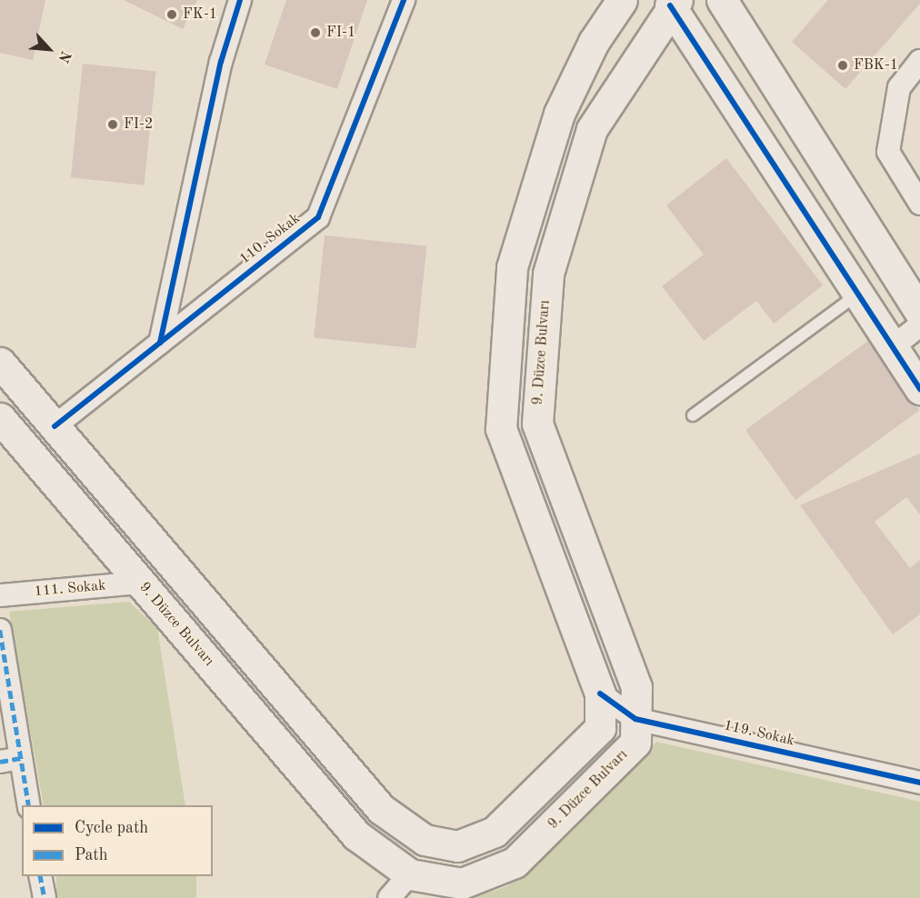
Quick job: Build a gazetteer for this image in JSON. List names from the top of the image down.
{
  "streets": {
    "main road": ["9. Düzce Bulvarı"],
    "street": ["110. Sokak", "111. Sokak", "119. Sokak"]
  },
  "crossings": [
    ["9. Düzce Bulvarı", "111. Sokak"],
    ["9. Düzce Bulvarı", "119. Sokak"]
  ],
  "places": [
    "FK-1",
    "FI-1",
    "FBK-1",
    "FI-2"
  ],
  "legend": ["Cycle path", "Path"],
  "north": "bottom right"
}
